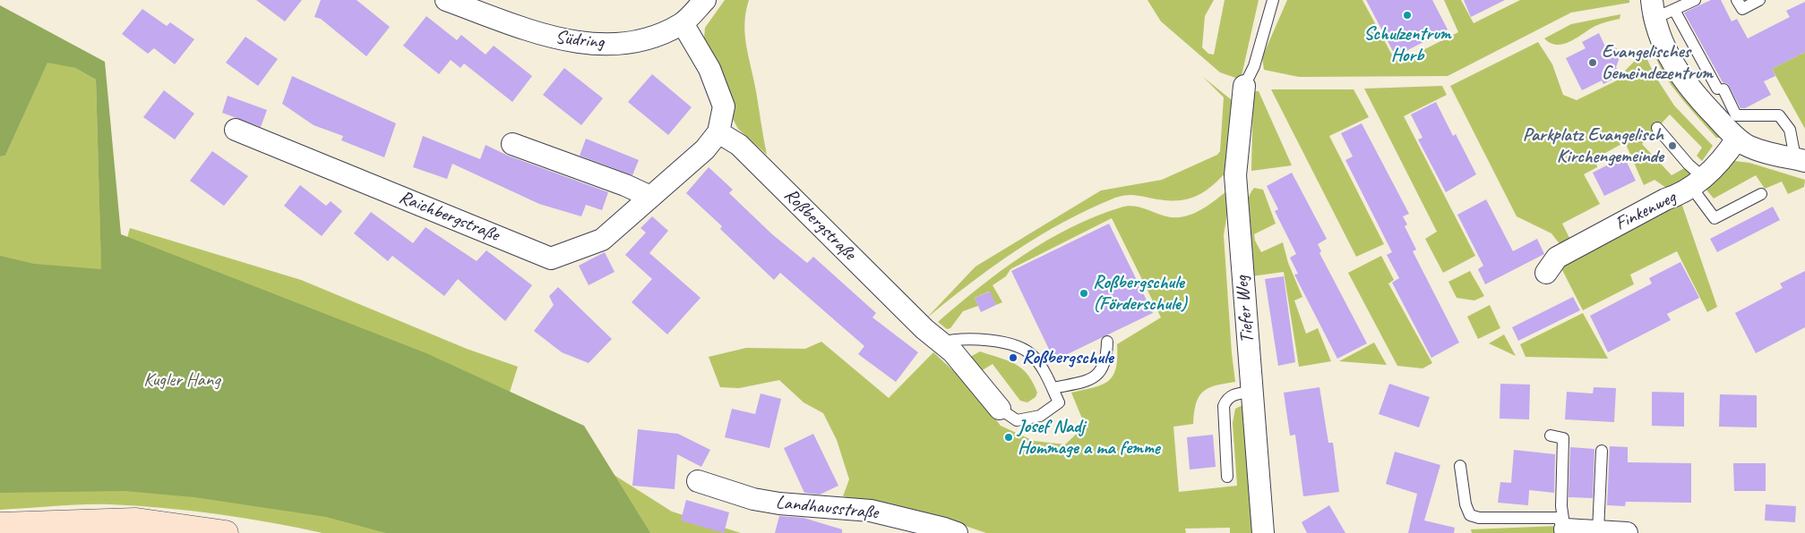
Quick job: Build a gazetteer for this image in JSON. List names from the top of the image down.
{
  "streets": {
    "street": [
      "Südring",
      "Finkenweg",
      "Raichbergstraße",
      "Roßbergstraße",
      "Tiefer Weg",
      "Landhausstraße"
    ]
  },
  "crossings": [
    ["Raichbergstraße", "Roßbergstraße"]
  ],
  "parks": ["Kugler Hang"],
  "places": [
    "Schulzentrum Horb",
    "Evangelisches Gemeindezentrum",
    "Parkplatz Evangelisch Kirchengemeinde",
    "Roßbergschule (Förderschule)",
    "Roßbergschule",
    "Josef Nadj Hommage a ma femme"
  ]
}
